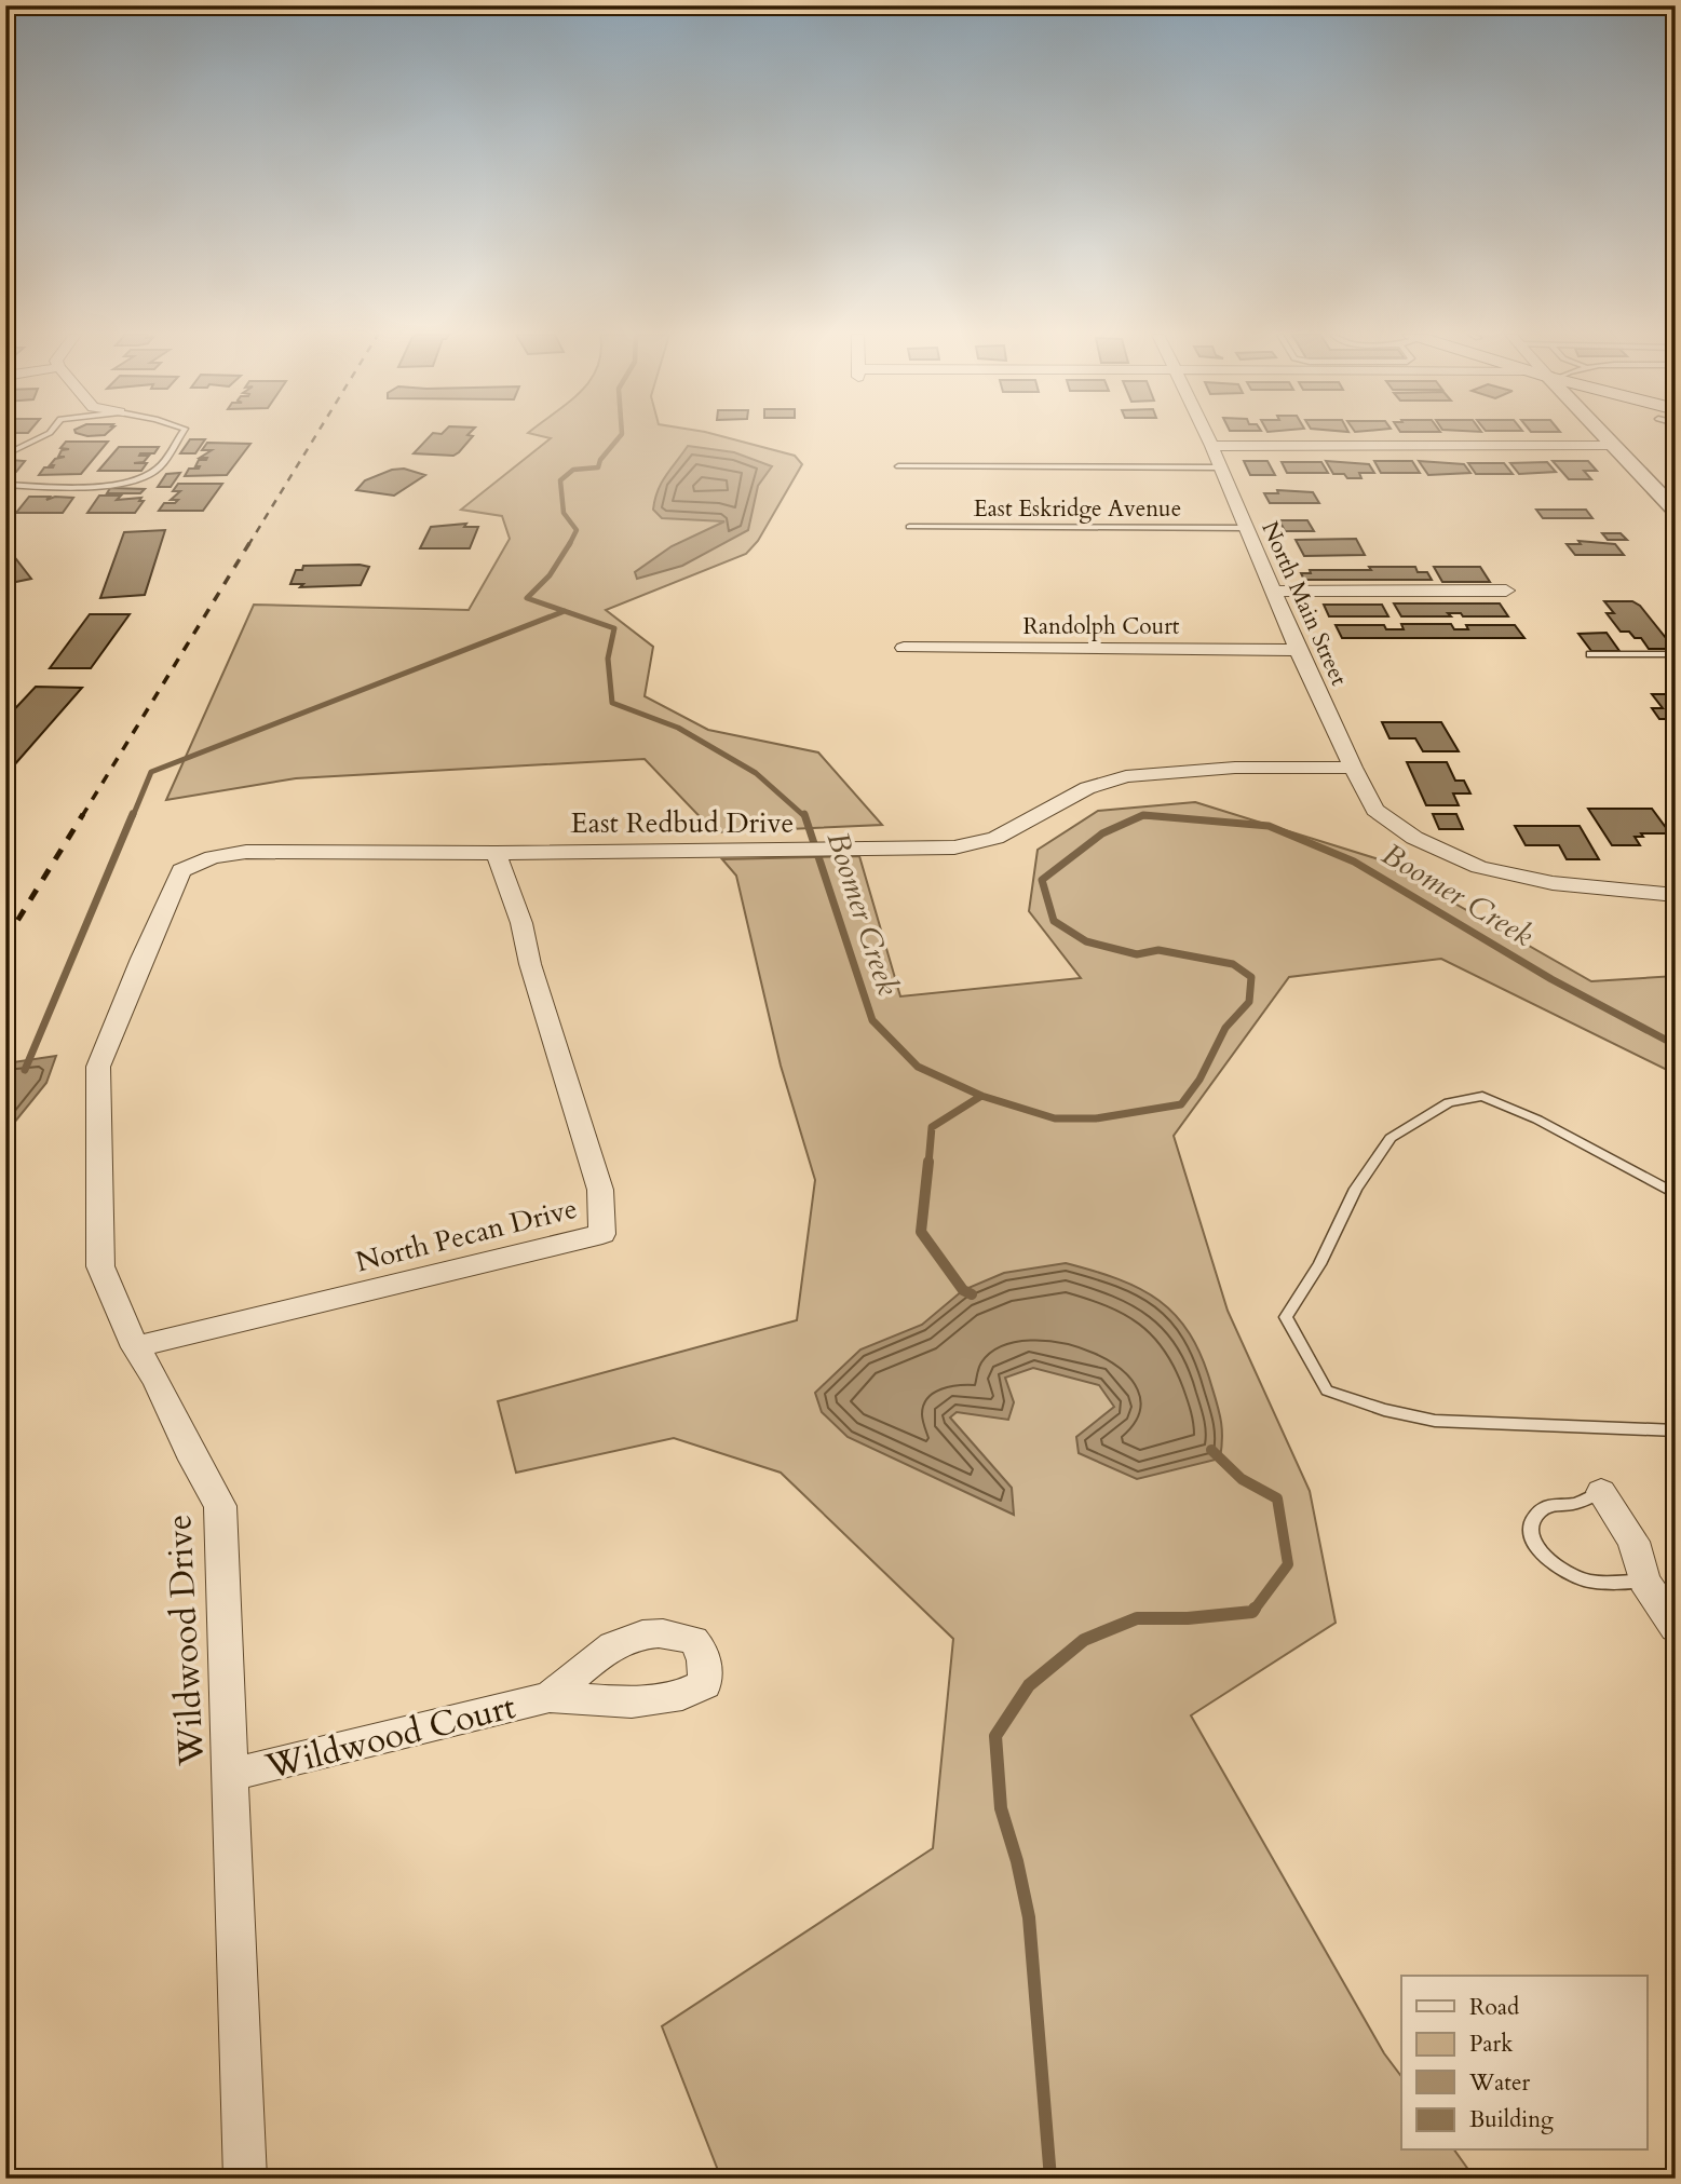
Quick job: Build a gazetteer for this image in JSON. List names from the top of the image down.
{
  "streets": {
    "street": [
      "North Main Street",
      "Randolph Court",
      "East Redbud Drive",
      "North Pecan Drive",
      "Wildwood Drive",
      "Wildwood Court"
    ],
    "lane": ["East Eskridge Avenue"]
  },
  "crossings": [
    ["East Eskridge Avenue", "North Main Street"],
    ["North Main Street", "Randolph Court"],
    ["North Main Street", "East Redbud Drive"],
    ["East Redbud Drive", "North Pecan Drive"],
    ["East Redbud Drive", "Wildwood Drive"],
    ["North Pecan Drive", "Wildwood Drive"],
    ["Wildwood Drive", "Wildwood Court"]
  ],
  "water": ["Boomer Creek"],
  "legend": [
    "Road",
    "Park",
    "Water",
    "Building"
  ]
}
